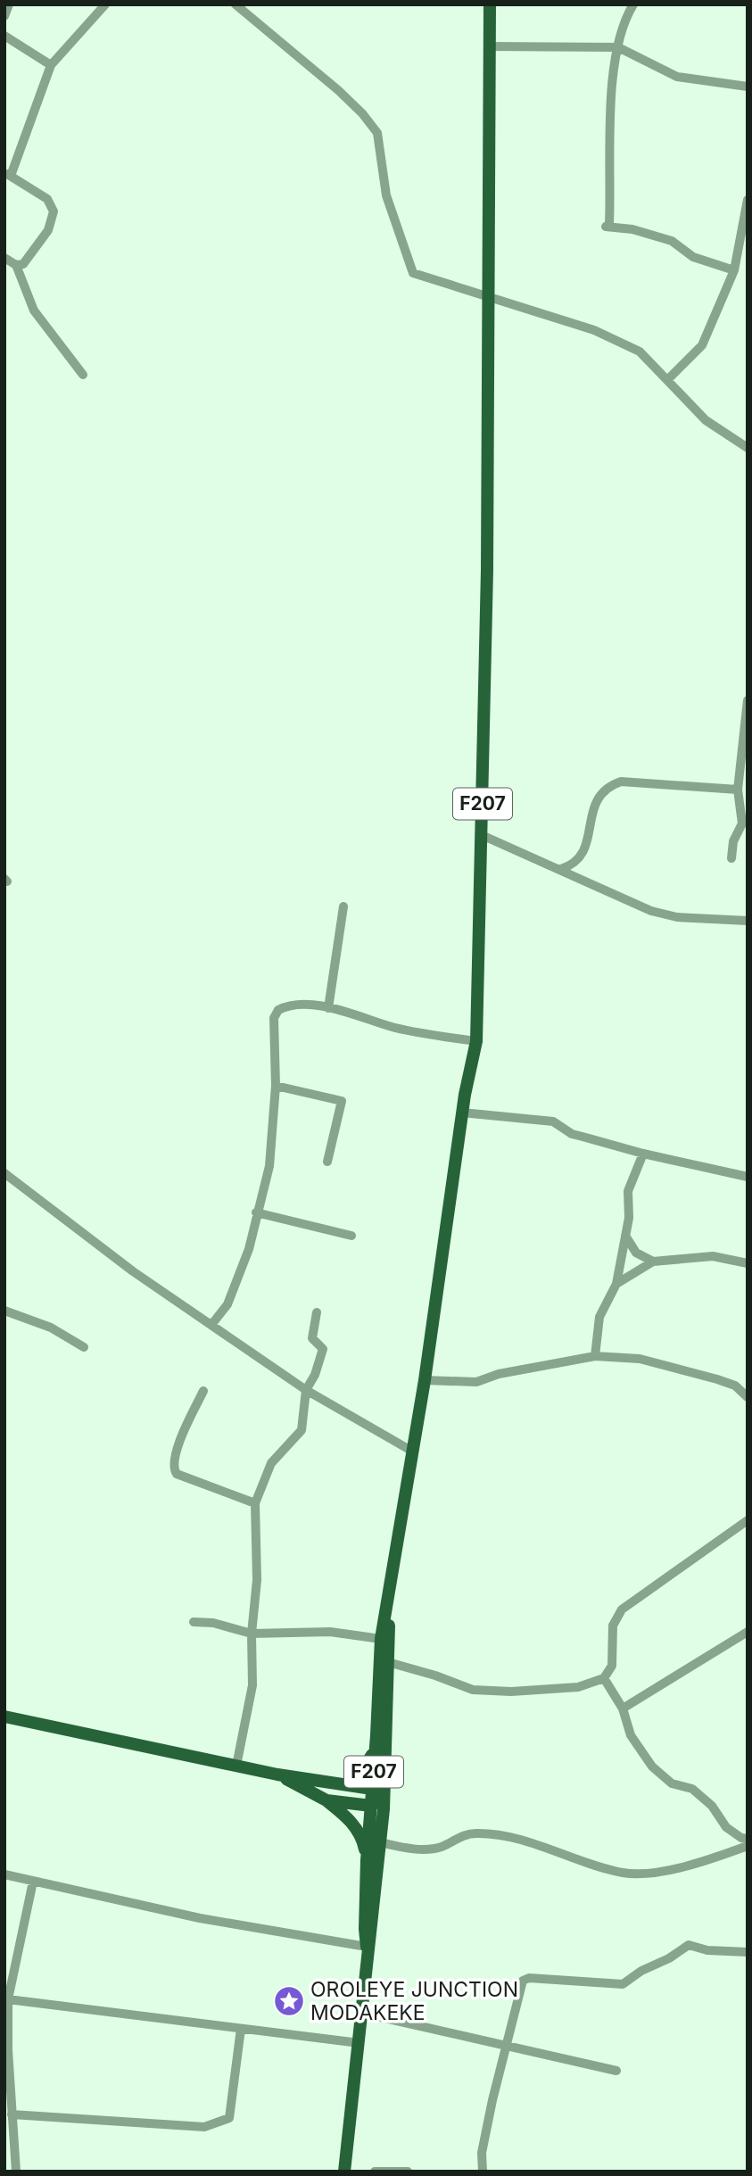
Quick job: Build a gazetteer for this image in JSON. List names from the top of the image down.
{
  "streets": {
    "main road": ["F207"]
  },
  "places": {
    "place": ["OROLEYE JUNCTION MODAKEKE"]
  }
}
